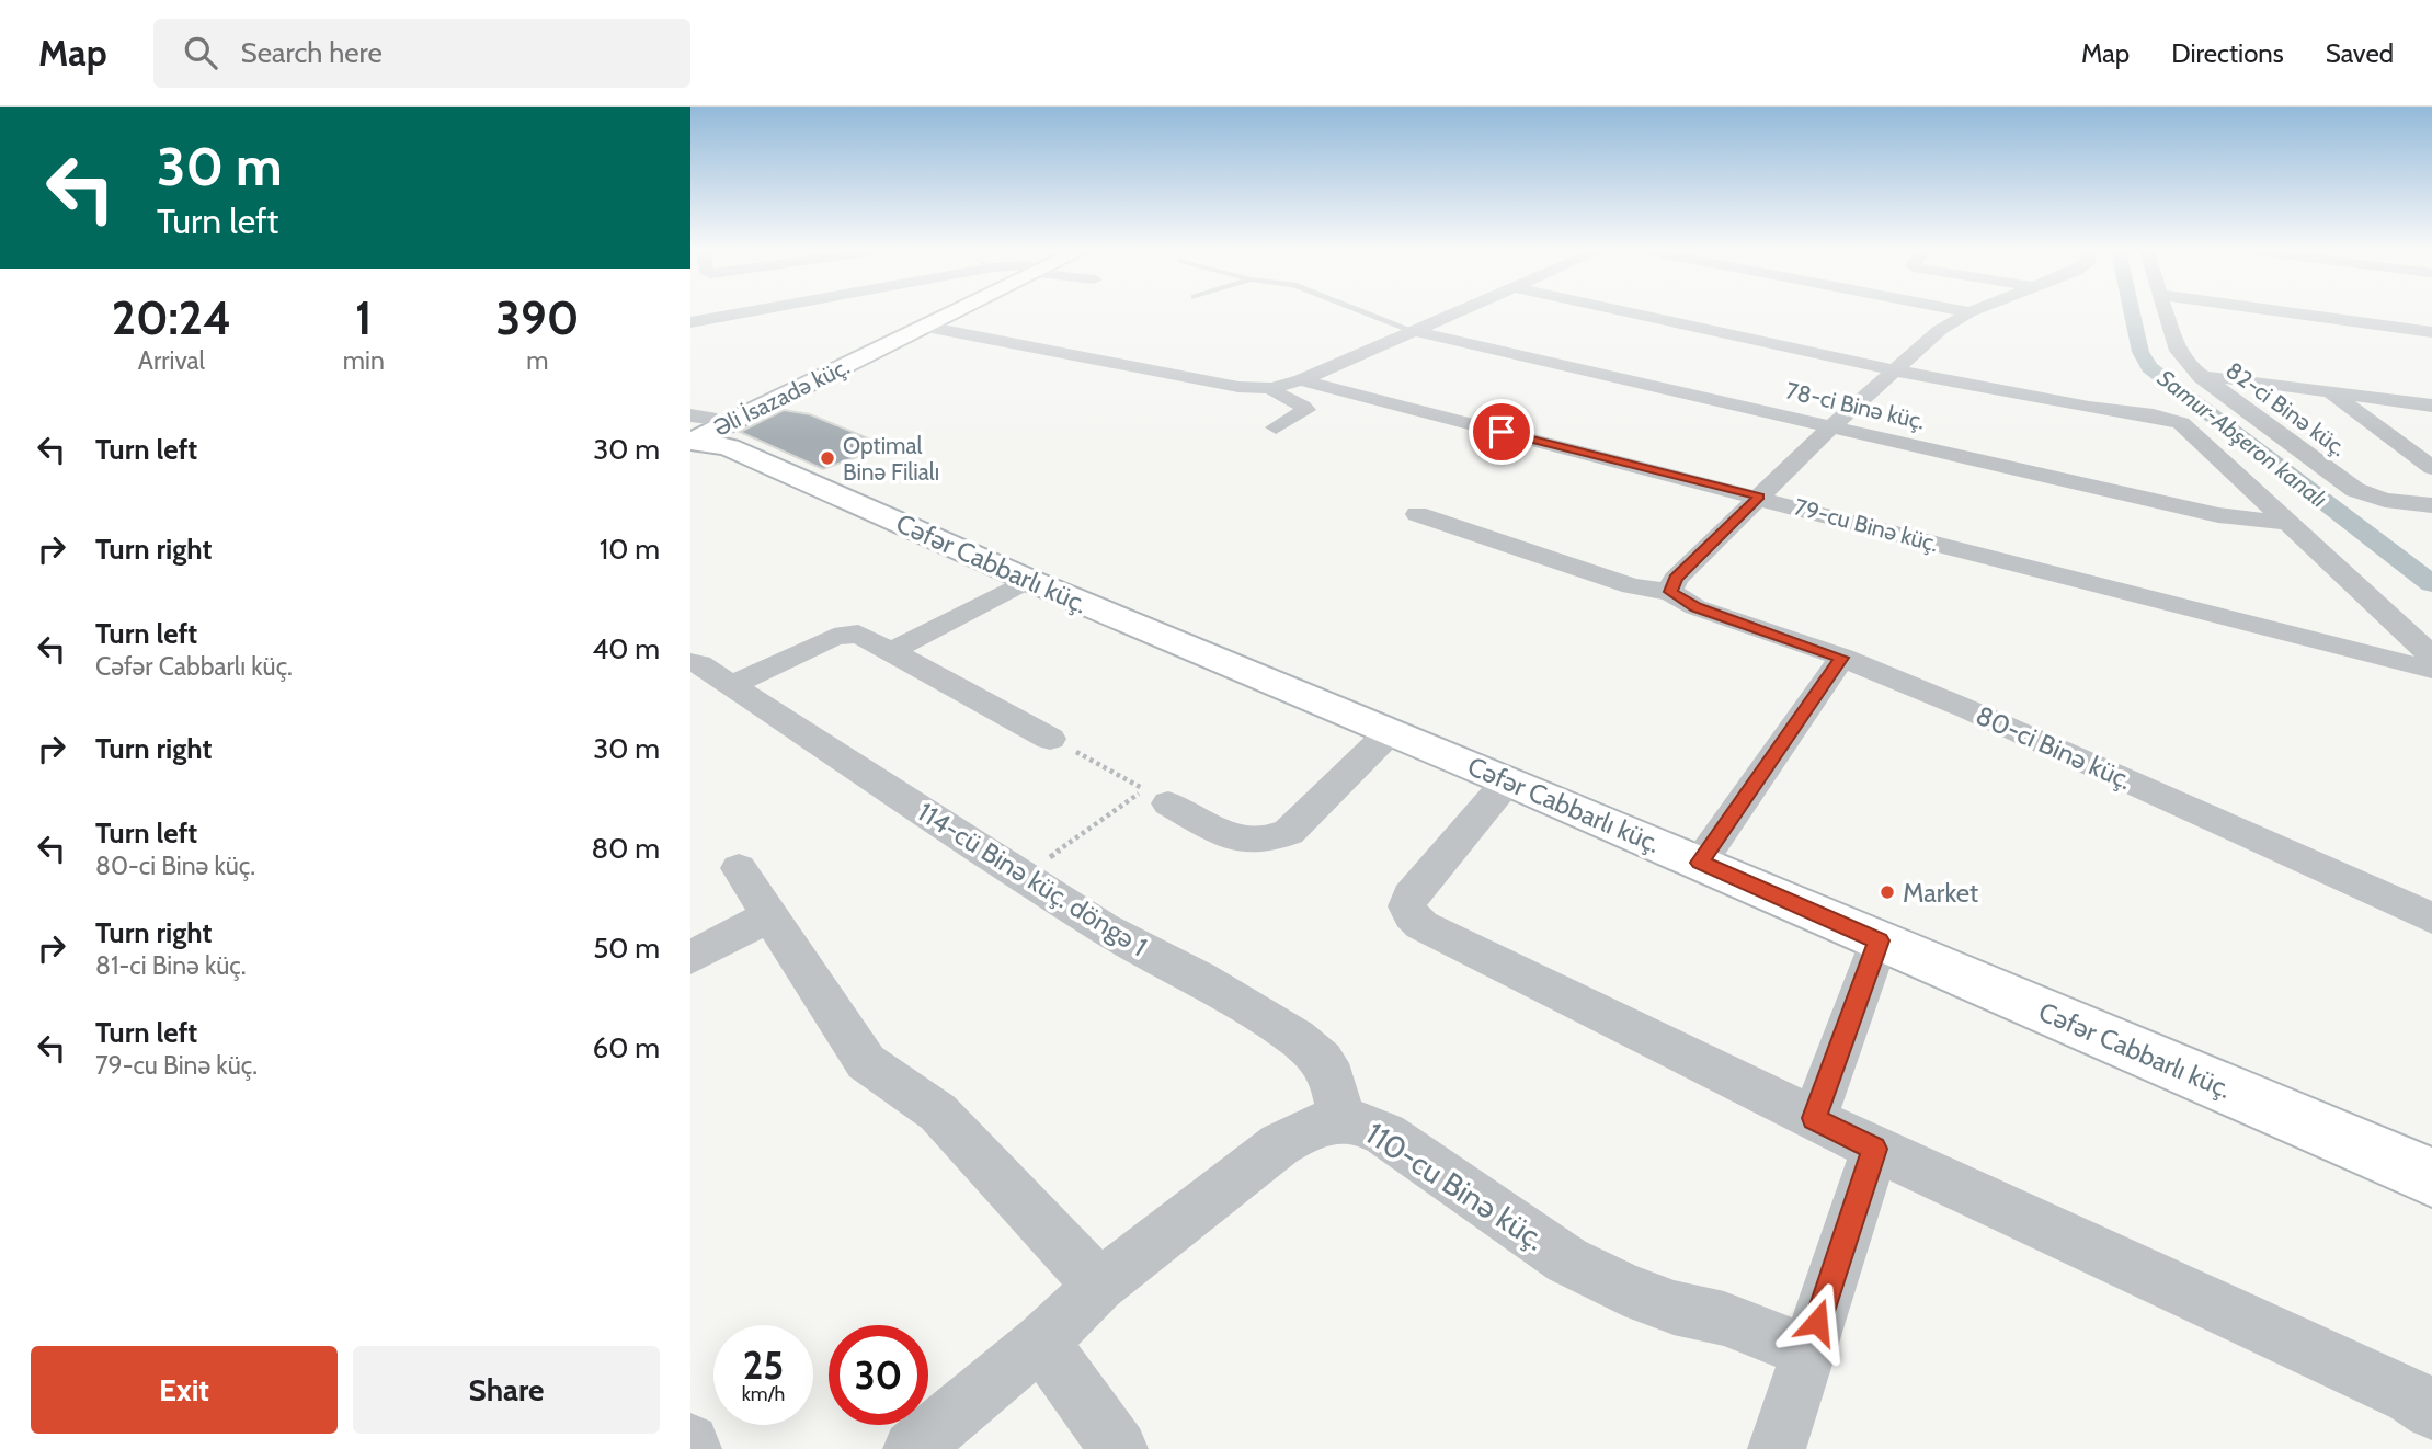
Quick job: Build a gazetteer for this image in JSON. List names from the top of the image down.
{
  "streets": {
    "street": [
      "Əli İsazadə küç.",
      "78-ci Binə küç.",
      "82-ci Binə küç.",
      "79-cu Binə küç.",
      "Cəfər Cabbarlı küç.",
      "80-ci Binə küç.",
      "114-cü Binə küç. döngə 1",
      "110-cu Binə küç."
    ]
  },
  "crossings": [
    ["Əli İsazadə küç.", "Cəfər Cabbarlı küç."],
    ["114-cü Binə küç. döngə 1", "110-cu Binə küç."]
  ],
  "water": ["Samur-Abşeron kanalı"],
  "places": ["Optimal Binə Filialı", "Market"],
  "page": {
    "header": "Map",
    "search": "Search here",
    "nav": ["Map", "Directions", "Saved"],
    "turn": ["30 m", "Turn left"],
    "eta": [
      "20:24",
      "Arrival",
      "1",
      "min",
      "390",
      "m"
    ],
    "list": [
      {
        "name": "Turn left",
        "value": "30 m"
      },
      {
        "name": "Turn right",
        "value": "10 m"
      },
      {
        "name": "Turn left",
        "note": "Cəfər Cabbarlı küç.",
        "value": "40 m"
      },
      {
        "name": "Turn right",
        "value": "30 m"
      },
      {
        "name": "Turn left",
        "note": "80-ci Binə küç.",
        "value": "80 m"
      },
      {
        "name": "Turn right",
        "note": "81-ci Binə küç.",
        "value": "50 m"
      },
      {
        "name": "Turn left",
        "note": "79-cu Binə küç.",
        "value": "60 m"
      }
    ],
    "speed": "25 km/h",
    "limit": "30",
    "buttons": ["Exit", "Share"]
  }
}
